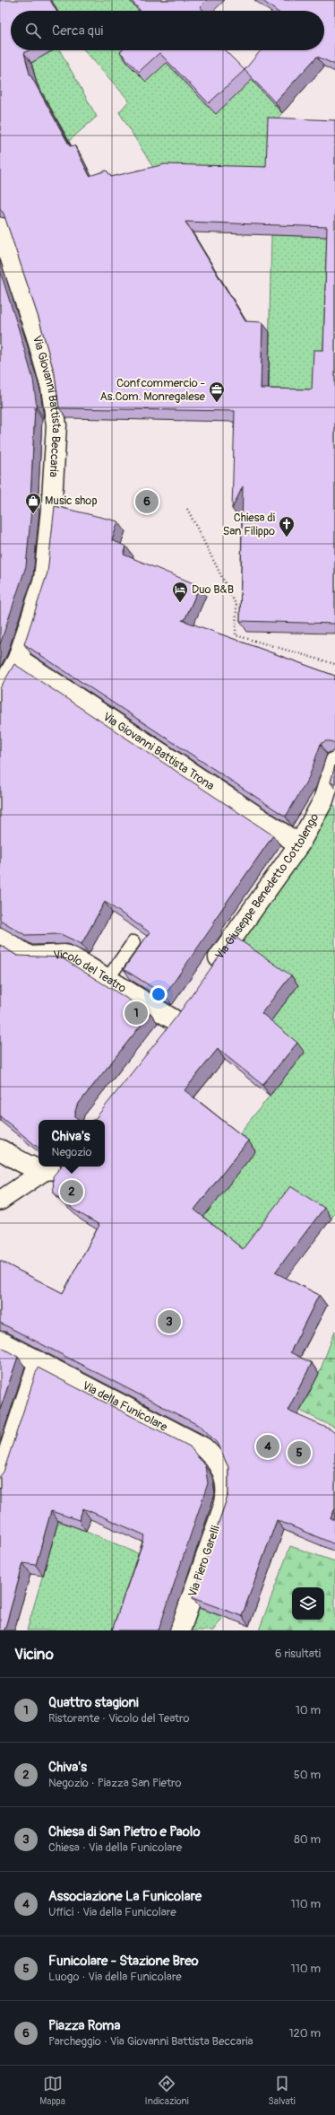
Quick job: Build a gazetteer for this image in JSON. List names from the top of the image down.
{
  "streets": {
    "street": [
      "Via Giovanni Battista Beccaria",
      "Via Giovanni Battista Trona",
      "Via Giuseppe Benedetto Cottolengo",
      "Vicolo del Teatro",
      "Via della Funicolare",
      "Via Piero Garelli"
    ]
  },
  "crossings": [
    ["Via Giovanni Battista Beccaria", "Via Giovanni Battista Trona"],
    ["Via Giovanni Battista Trona", "Via Giuseppe Benedetto Cottolengo"],
    ["Via della Funicolare", "Via Piero Garelli"]
  ],
  "places": {
    "office": ["Confcommercio - As.Com. Monregalese"],
    "shop": ["Music shop"],
    "church": ["Chiesa di San Filippo"],
    "hotel": ["Duo B&B"]
  },
  "page": {
    "search": "Cerca qui",
    "pins": [
      "6",
      "1",
      "2",
      "3",
      "4",
      "5"
    ],
    "popup": ["Chiva's", "Negozio"],
    "heading": ["Vicino", "6 risultati"],
    "list": [
      {
        "mark": "1",
        "name": "Quattro stagioni",
        "note": "Ristorante · Vicolo del Teatro",
        "value": "10 m"
      },
      {
        "mark": "2",
        "name": "Chiva's",
        "note": "Negozio · Piazza San Pietro",
        "value": "50 m"
      },
      {
        "mark": "3",
        "name": "Chiesa di San Pietro e Paolo",
        "note": "Chiesa · Via della Funicolare",
        "value": "80 m"
      },
      {
        "mark": "4",
        "name": "Associazione La Funicolare",
        "note": "Uffici · Via della Funicolare",
        "value": "110 m"
      },
      {
        "mark": "5",
        "name": "Funicolare - Stazione Breo",
        "note": "Luogo · Via della Funicolare",
        "value": "110 m"
      },
      {
        "mark": "6",
        "name": "Piazza Roma",
        "note": "Parcheggio · Via Giovanni Battista Beccaria",
        "value": "120 m"
      }
    ],
    "nav": ["Mappa", "Indicazioni", "Salvati"]
  }
}
